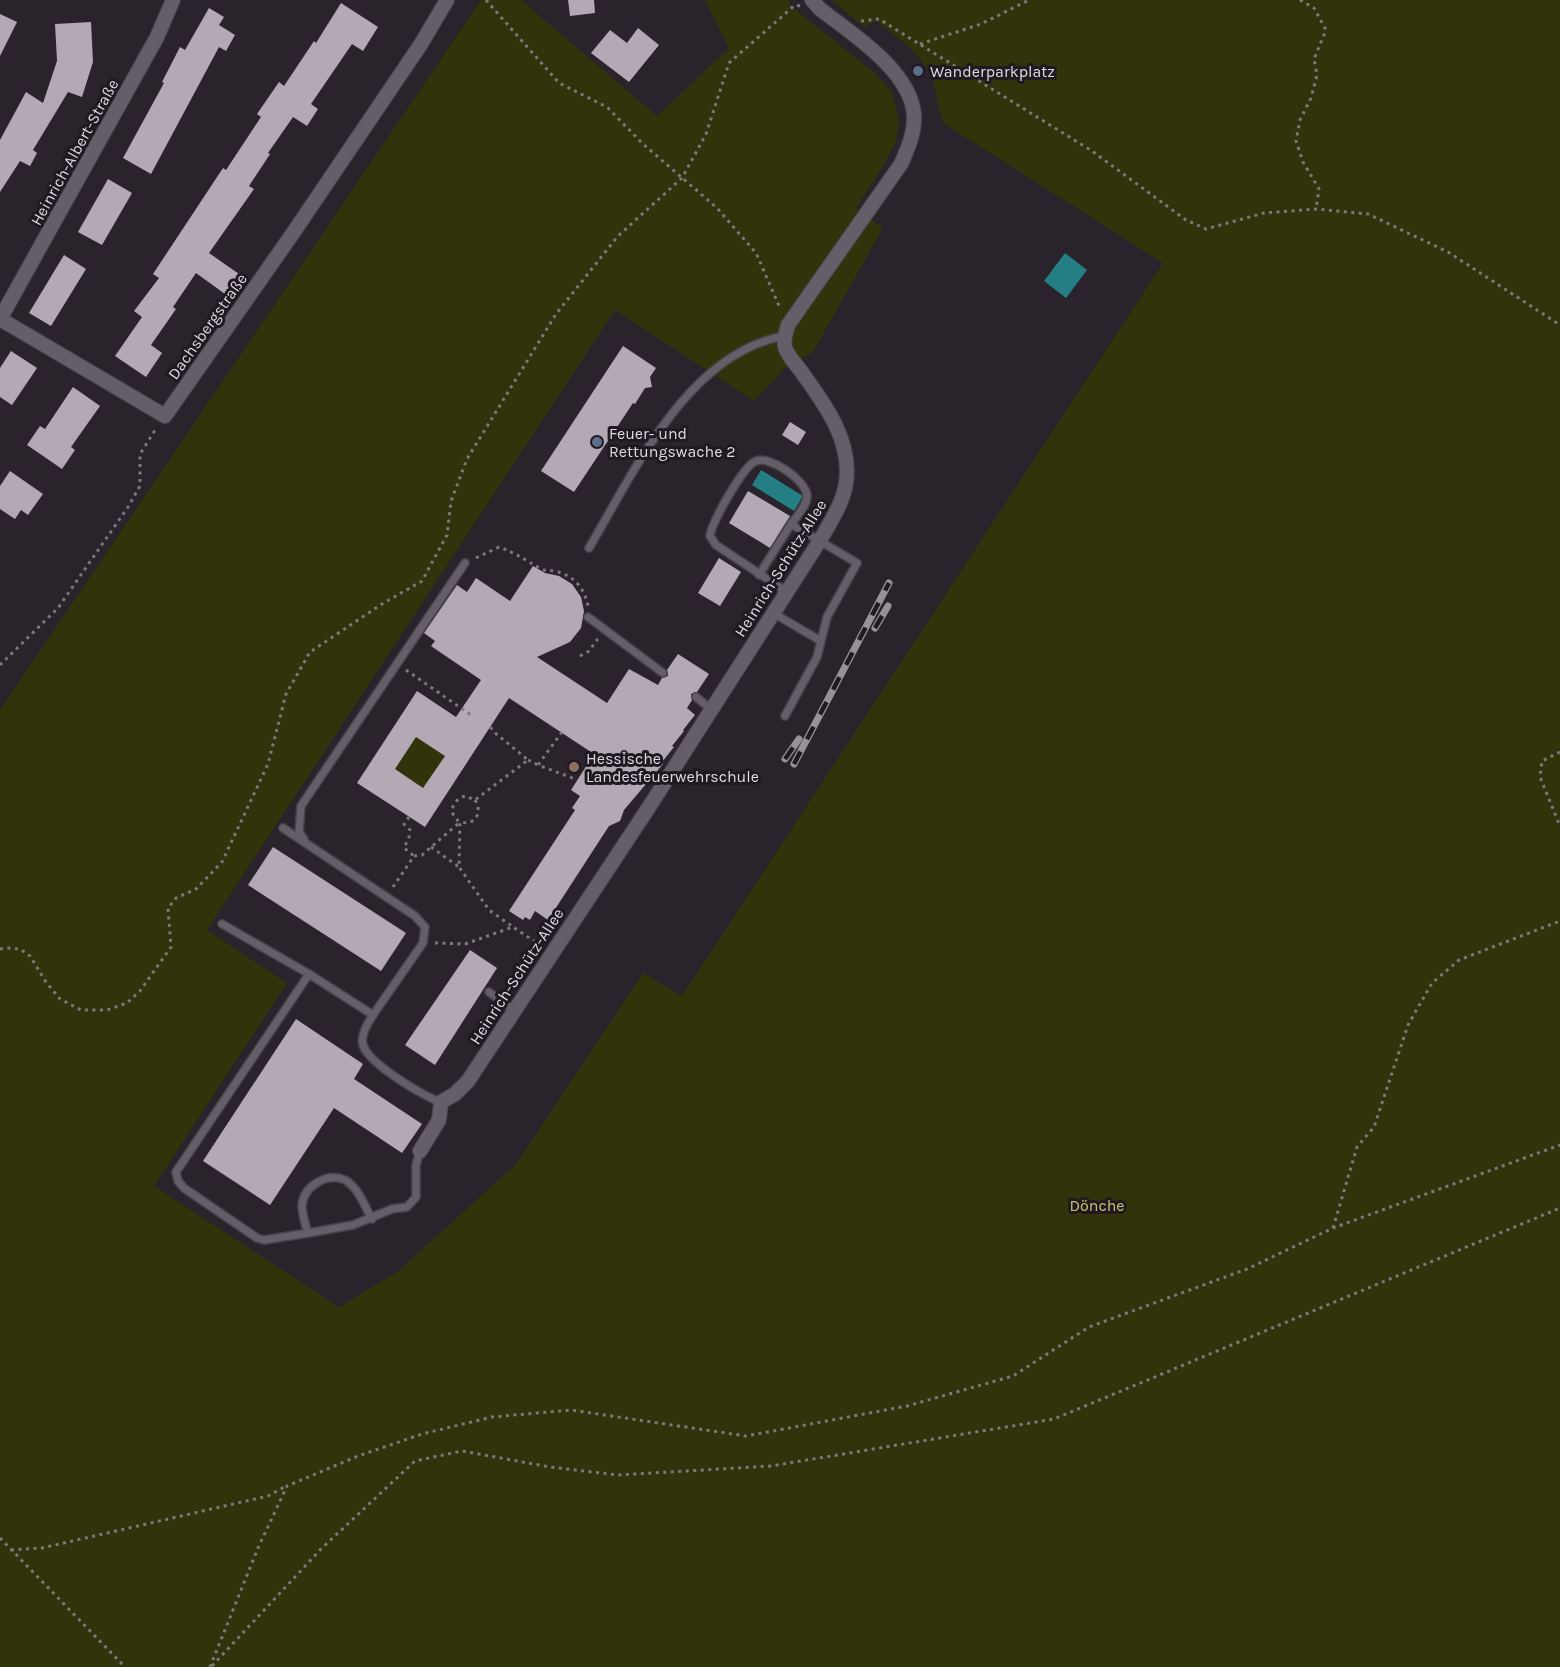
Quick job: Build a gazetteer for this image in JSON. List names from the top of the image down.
{
  "streets": {
    "street": ["Heinrich-Albert-Straße", "Dachsbergstraße", "Heinrich-Schütz-Allee"]
  },
  "parks": ["Dönche"],
  "places": ["Wanderparkplatz", "Feuer- und Rettungswache 2", "Hessische Landesfeuerwehrschule"]
}
